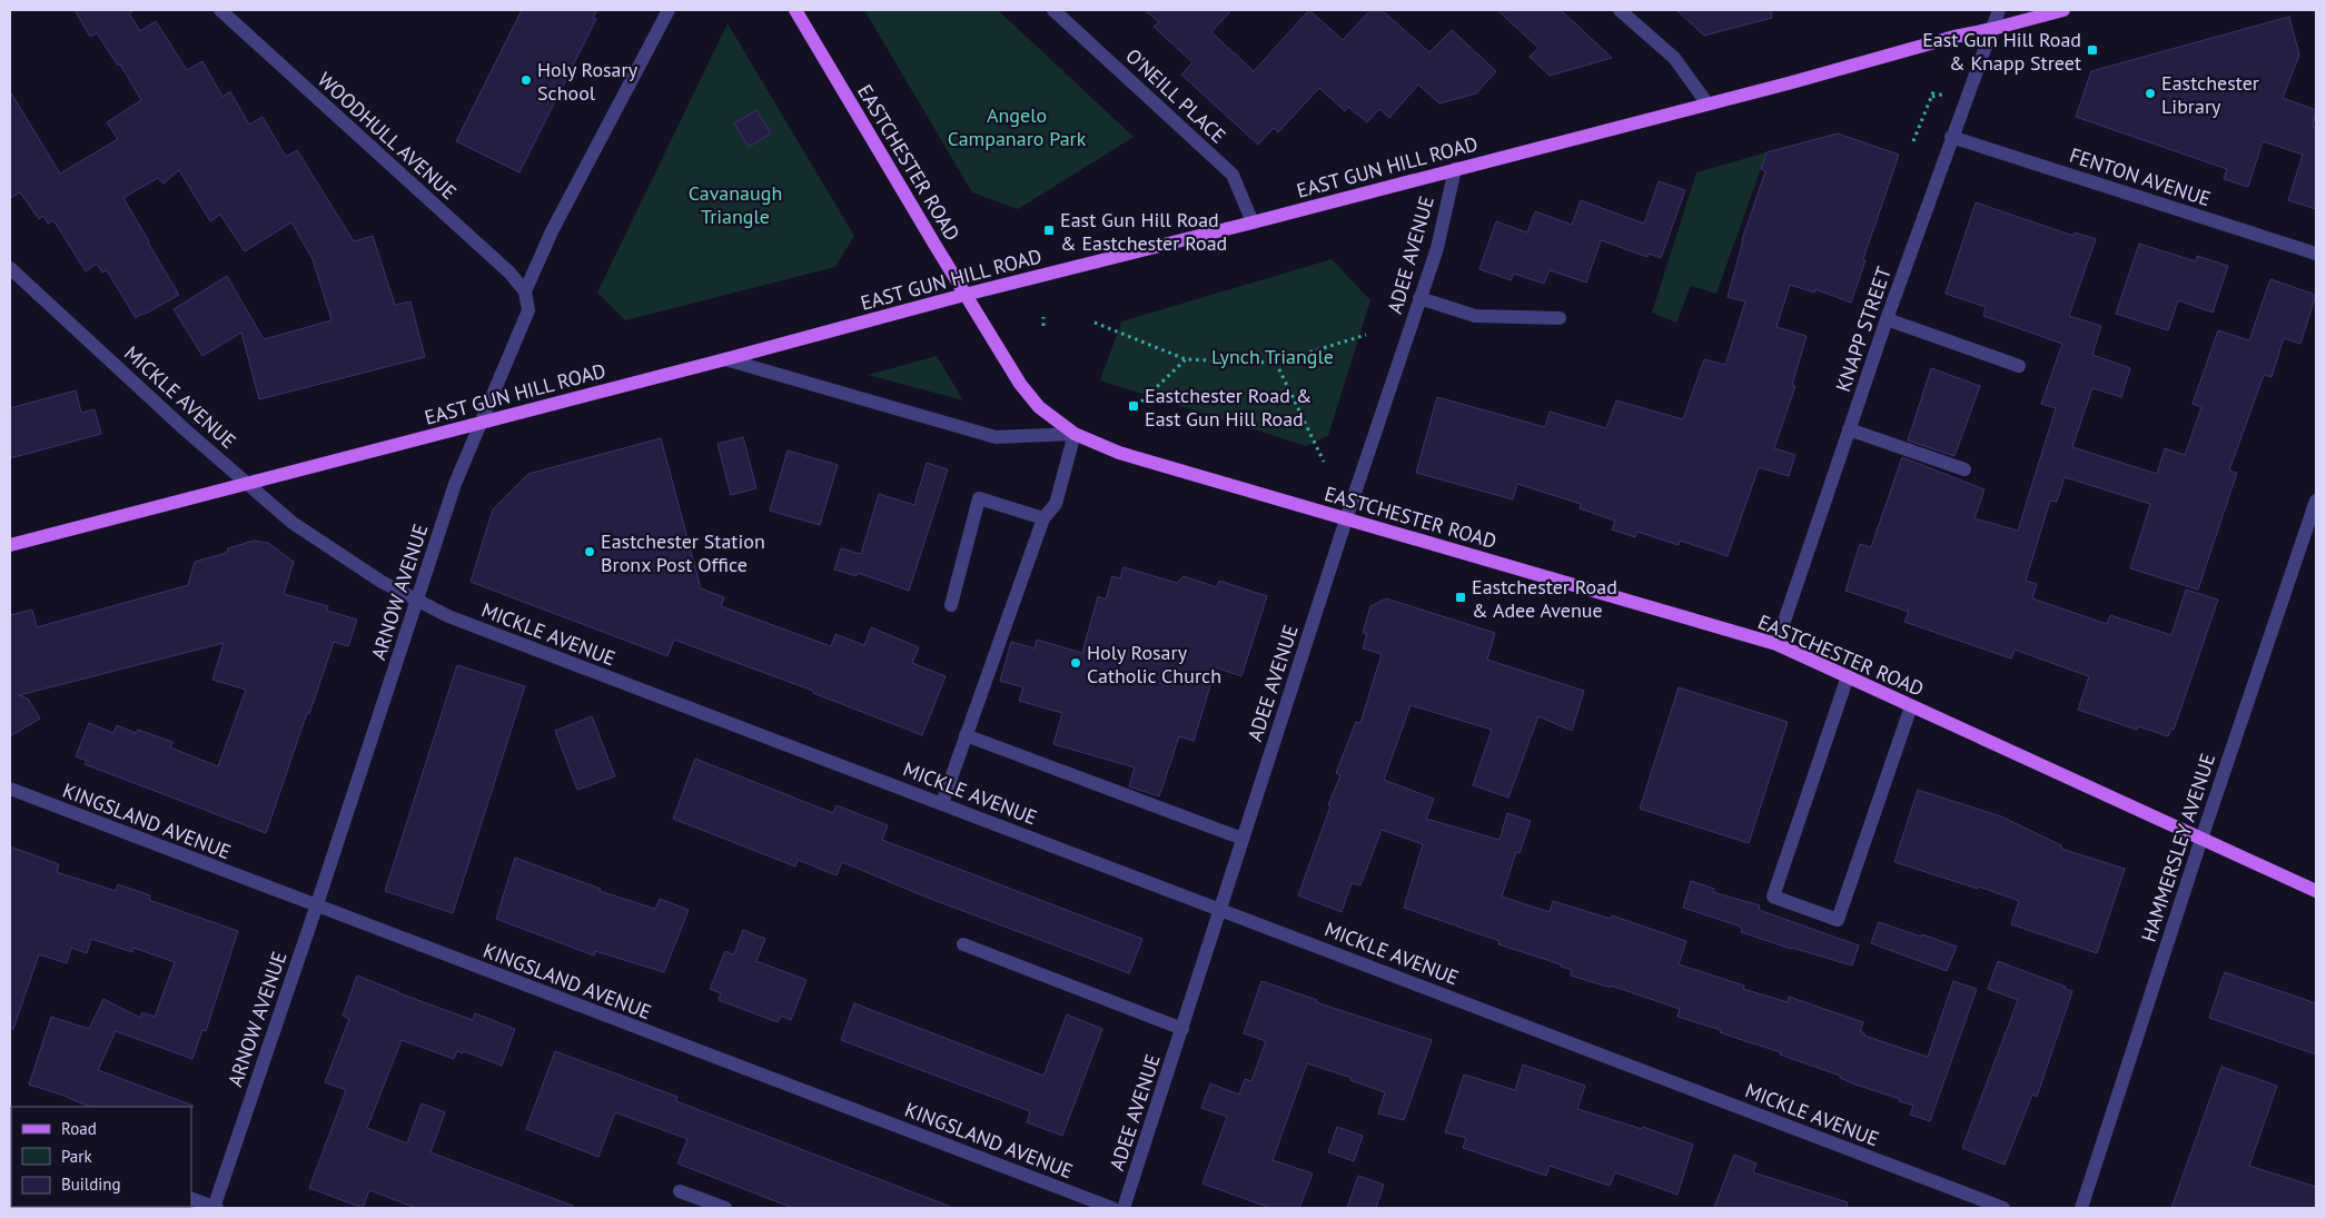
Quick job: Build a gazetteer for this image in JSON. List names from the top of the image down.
{
  "streets": {
    "main road": ["EASTCHESTER ROAD", "EAST GUN HILL ROAD"],
    "street": [
      "O'NEILL PLACE",
      "WOODHULL AVENUE",
      "FENTON AVENUE",
      "ADEE AVENUE",
      "KNAPP STREET",
      "MICKLE AVENUE",
      "ARNOW AVENUE",
      "KINGSLAND AVENUE",
      "HAMMERSLEY AVENUE"
    ]
  },
  "crossings": [
    ["O'NEILL PLACE", "EAST GUN HILL ROAD"],
    ["WOODHULL AVENUE", "ARNOW AVENUE"],
    ["EASTCHESTER ROAD", "EAST GUN HILL ROAD"],
    ["EASTCHESTER ROAD", "ADEE AVENUE"],
    ["EASTCHESTER ROAD", "KNAPP STREET"],
    ["EASTCHESTER ROAD", "HAMMERSLEY AVENUE"],
    ["EAST GUN HILL ROAD", "ADEE AVENUE"],
    ["EAST GUN HILL ROAD", "KNAPP STREET"],
    ["EAST GUN HILL ROAD", "MICKLE AVENUE"],
    ["EAST GUN HILL ROAD", "ARNOW AVENUE"],
    ["FENTON AVENUE", "KNAPP STREET"],
    ["ADEE AVENUE", "MICKLE AVENUE"],
    ["MICKLE AVENUE", "ARNOW AVENUE"],
    ["ARNOW AVENUE", "KINGSLAND AVENUE"]
  ],
  "parks": ["Angelo Campanaro Park", "Cavanaugh Triangle", "Lynch Triangle"],
  "places": {
    "transit": [
      "East Gun Hill Road & Knapp Street",
      "East Gun Hill Road & Eastchester Road",
      "Eastchester Road & East Gun Hill Road",
      "Eastchester Road & Adee Avenue"
    ],
    "other": [
      "Holy Rosary School",
      "Eastchester Library",
      "Eastchester Station Bronx Post Office",
      "Holy Rosary Catholic Church"
    ]
  },
  "legend": ["Road", "Park", "Building"]
}
